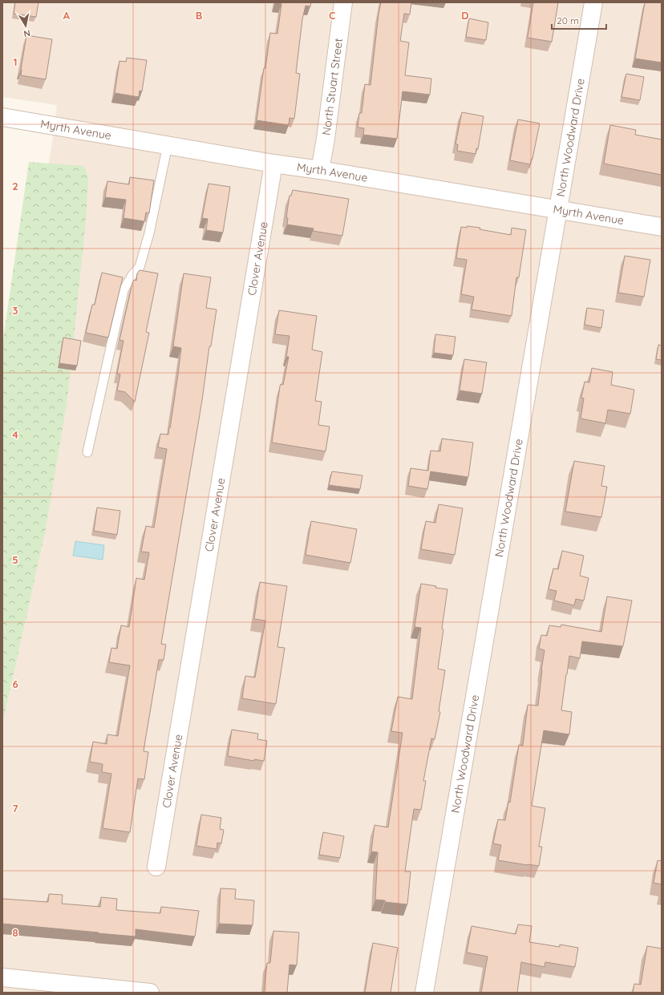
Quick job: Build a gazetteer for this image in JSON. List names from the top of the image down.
{
  "streets": {
    "street": [
      "North Stuart Street",
      "Myrth Avenue",
      "North Woodward Drive",
      "Clover Avenue"
    ]
  },
  "crossings": [
    ["North Stuart Street", "Myrth Avenue"],
    ["Myrth Avenue", "North Woodward Drive"],
    ["Myrth Avenue", "Clover Avenue"]
  ],
  "scale_bar": "20 m",
  "north": "bottom",
  "grid": {
    "columns": [
      "A",
      "B",
      "C",
      "D"
    ],
    "rows": [
      "1",
      "2",
      "3",
      "4",
      "5",
      "6",
      "7",
      "8"
    ]
  }
}
